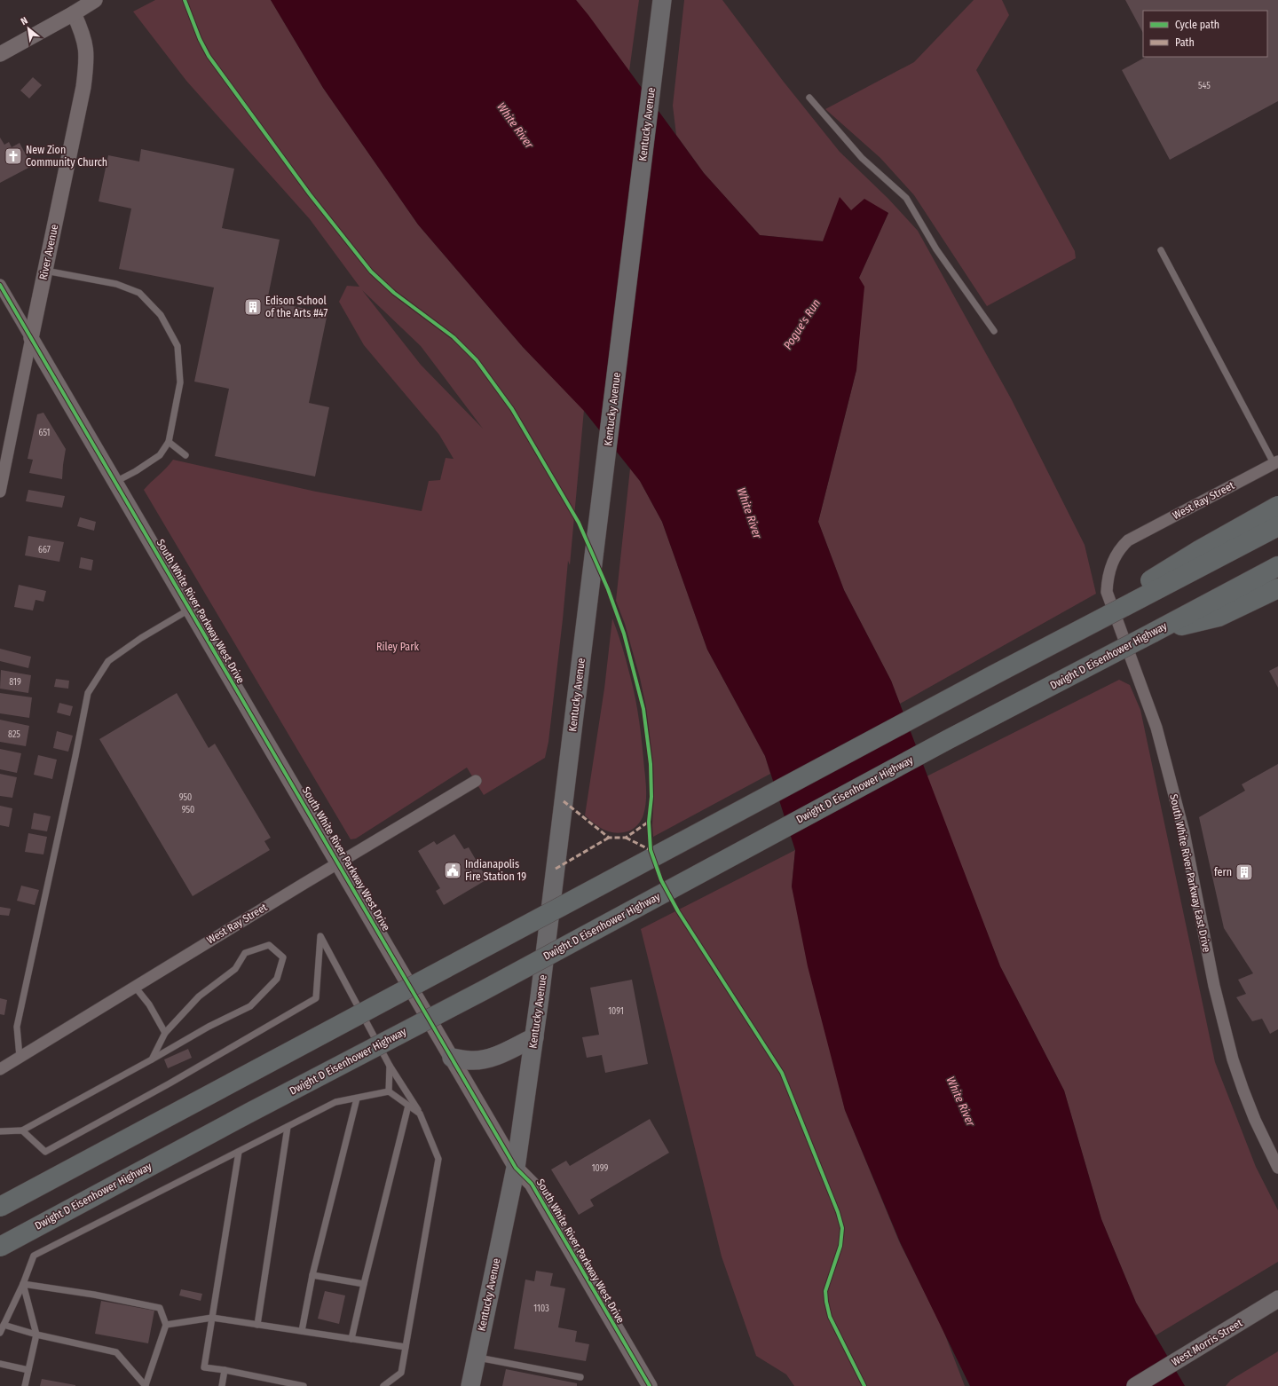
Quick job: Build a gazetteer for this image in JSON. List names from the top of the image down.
{
  "streets": {
    "highway": ["Dwight D Eisenhower Highway"],
    "main road": ["Kentucky Avenue", "West Morris Street"],
    "street": [
      "River Avenue",
      "West Ray Street",
      "South White River Parkway West Drive",
      "South White River Parkway East Drive"
    ]
  },
  "crossings": [
    ["Kentucky Avenue", "South White River Parkway West Drive"],
    ["River Avenue", "South White River Parkway West Drive"],
    ["West Ray Street", "South White River Parkway West Drive"],
    ["West Ray Street", "South White River Parkway East Drive"]
  ],
  "water": ["White River", "Pogue's Run"],
  "parks": ["Riley Park"],
  "places": {
    "church": ["New Zion Community Church"],
    "building": ["Edison School of the Arts #47", "fern"],
    "public building": ["Indianapolis Fire Station 19"]
  },
  "house_numbers": [
    "545",
    "651",
    "667",
    "819",
    "825",
    "950",
    "950",
    "1091",
    "1099",
    "1103"
  ],
  "legend": ["Cycle path", "Path"],
  "north": "top left"
}
